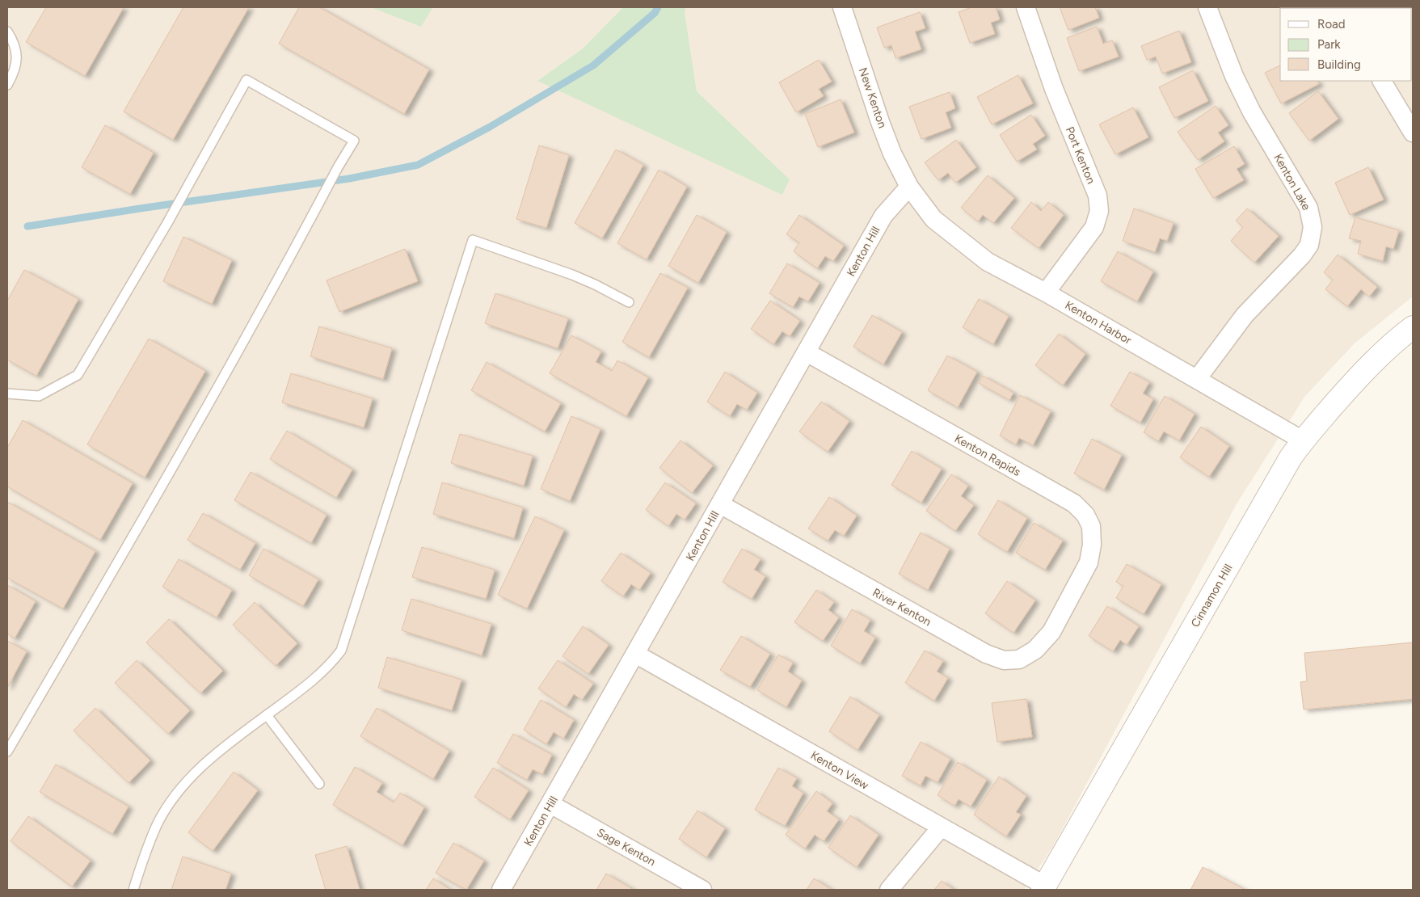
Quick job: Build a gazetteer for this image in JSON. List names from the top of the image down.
{
  "streets": {
    "street": [
      "New Kenton",
      "Port Kenton",
      "Kenton Lake",
      "Kenton Hill",
      "Kenton Harbor",
      "Kenton Rapids",
      "Cinnamon Hill",
      "River Kenton",
      "Kenton View",
      "Sage Kenton"
    ]
  },
  "crossings": [
    ["New Kenton", "Kenton Hill"],
    ["New Kenton", "Kenton Harbor"],
    ["Port Kenton", "Kenton Harbor"],
    ["Kenton Lake", "Kenton Harbor"],
    ["Kenton Hill", "Kenton Harbor"],
    ["Kenton Hill", "Kenton Rapids"],
    ["Kenton Hill", "River Kenton"],
    ["Kenton Hill", "Kenton View"],
    ["Kenton Hill", "Sage Kenton"],
    ["Kenton Harbor", "Cinnamon Hill"],
    ["Kenton Rapids", "River Kenton"],
    ["Cinnamon Hill", "Kenton View"]
  ],
  "legend": ["Road", "Park", "Building"]
}
